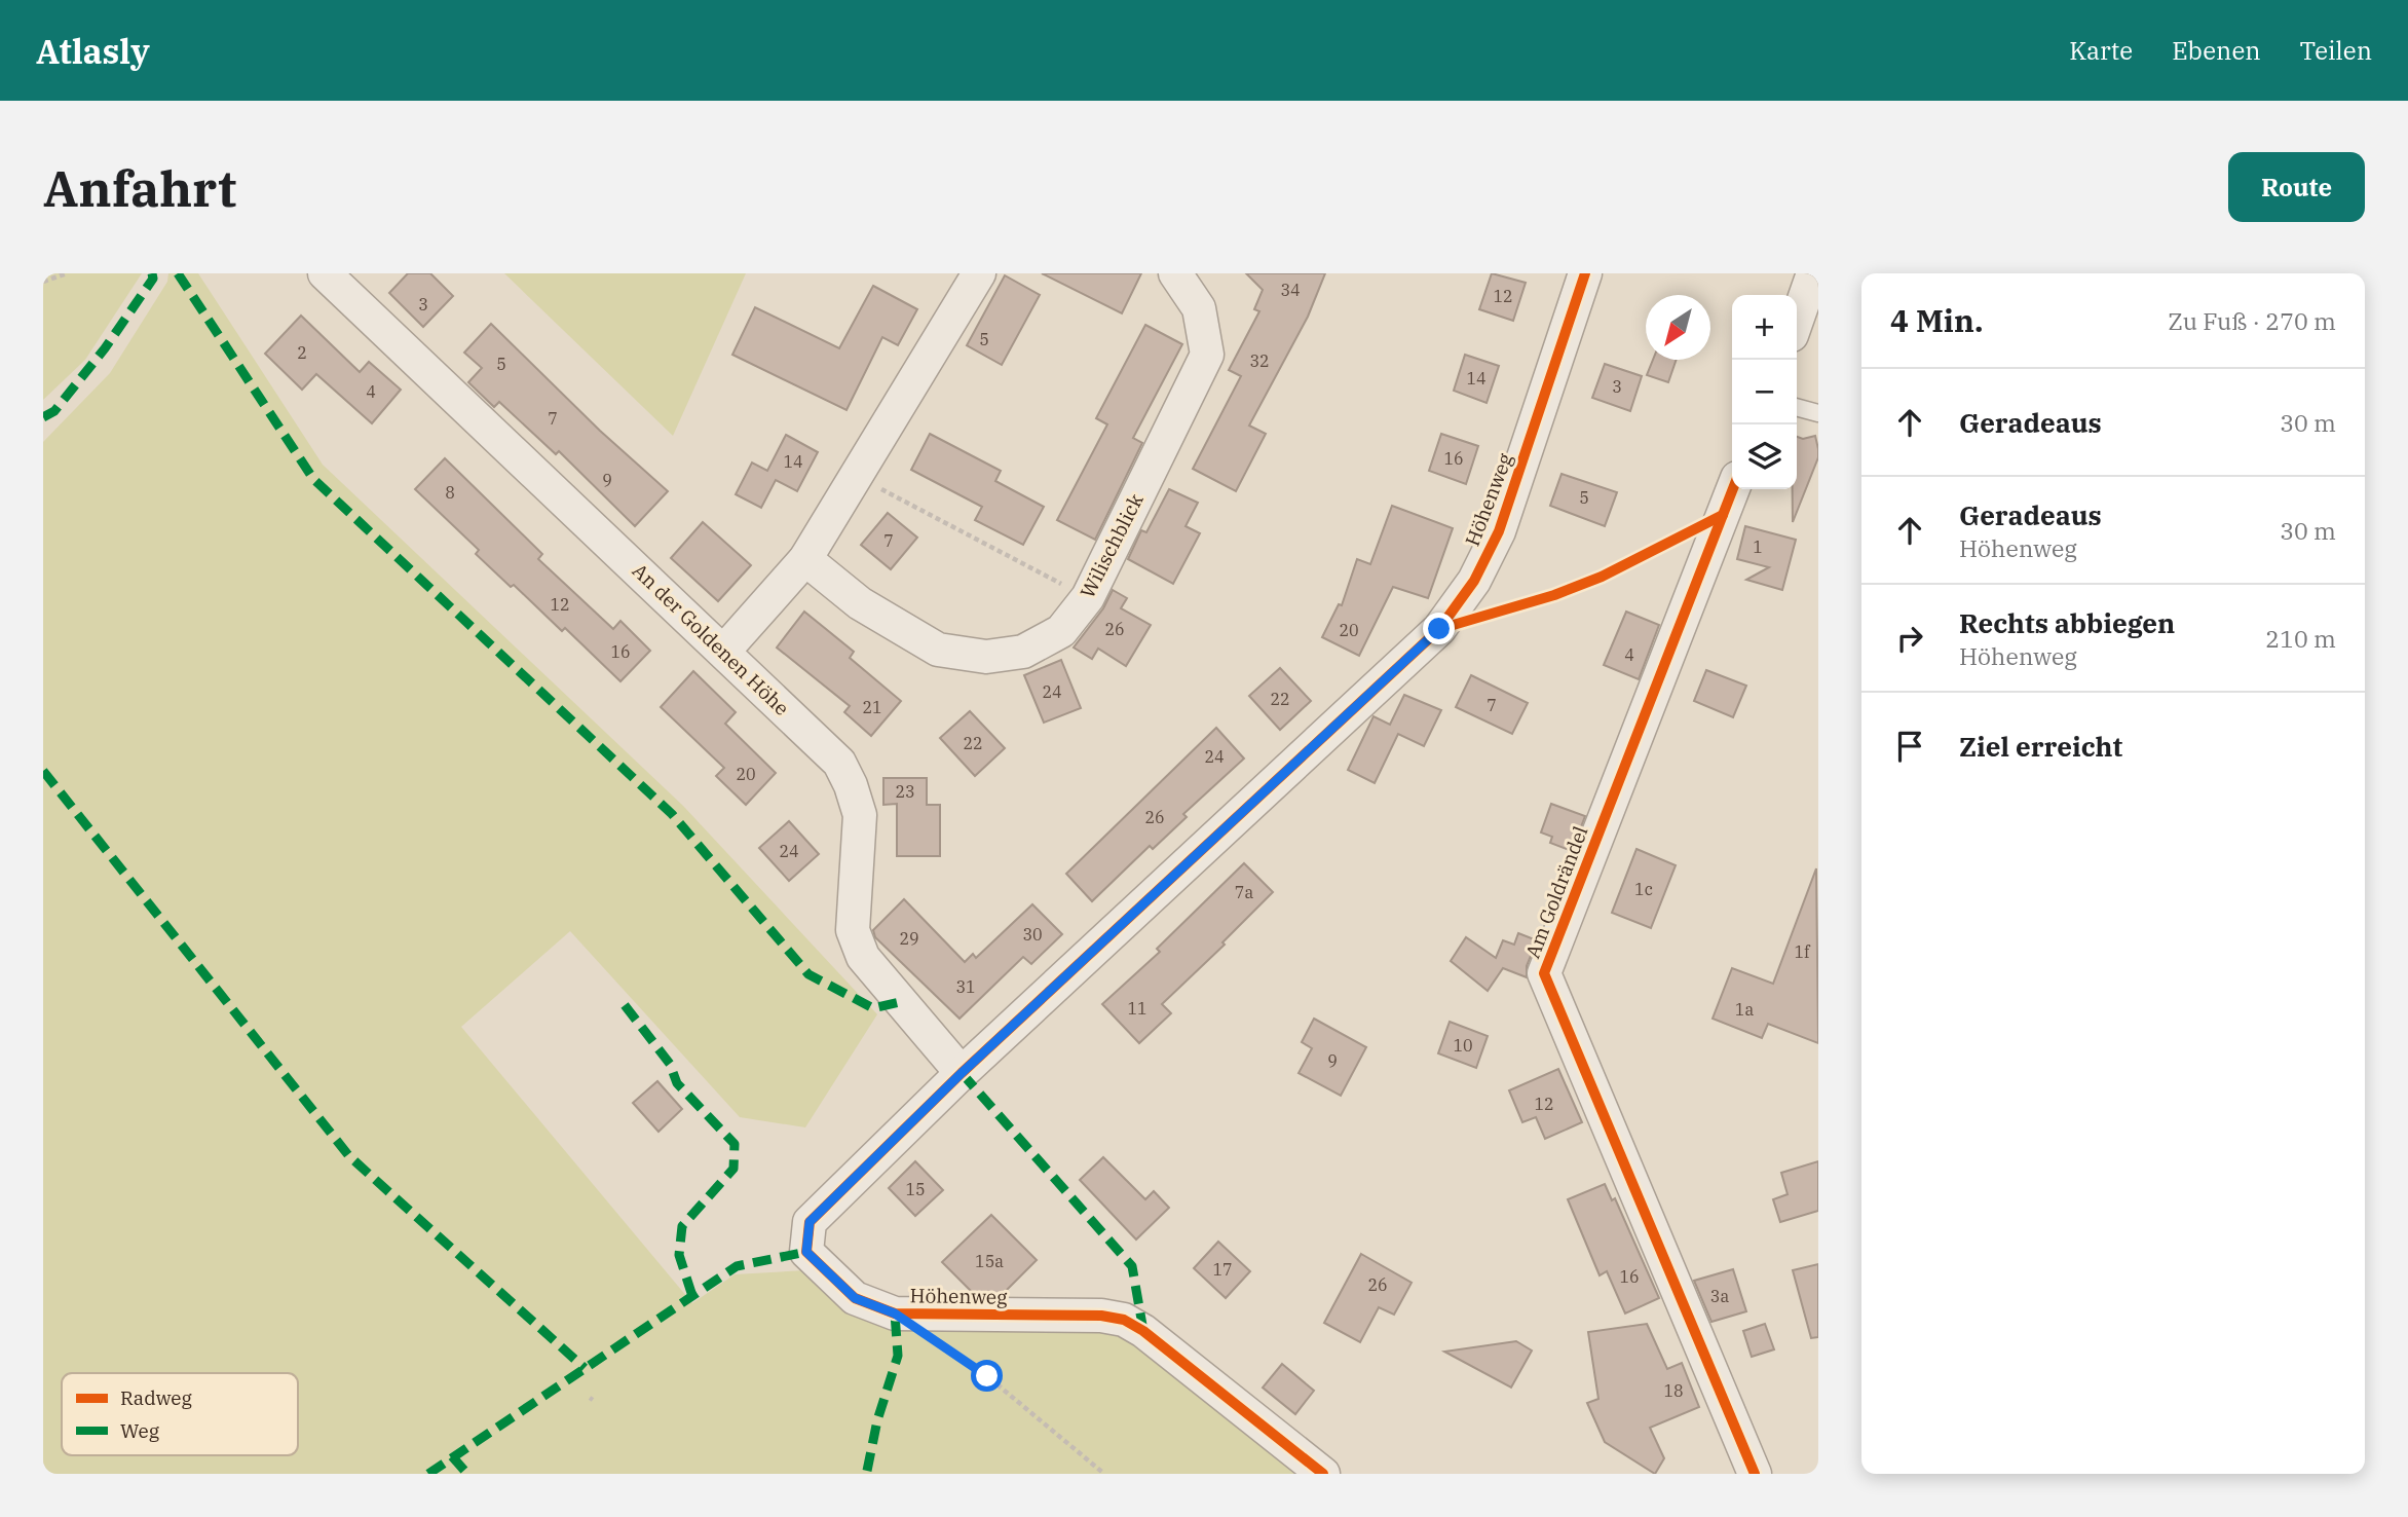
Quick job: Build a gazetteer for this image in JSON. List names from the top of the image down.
{
  "streets": {
    "street": [
      "Höhenweg",
      "Wilischblick",
      "An der Goldenen Höhe",
      "Am Goldrändel"
    ]
  },
  "crossings": [
    ["Höhenweg", "An der Goldenen Höhe"]
  ],
  "house_numbers": [
    "34",
    "12",
    "3",
    "5",
    "2",
    "32",
    "5",
    "14",
    "3",
    "4",
    "7",
    "16",
    "14",
    "9",
    "8",
    "5",
    "7",
    "1",
    "12",
    "26",
    "20",
    "16",
    "4",
    "24",
    "22",
    "7",
    "21",
    "22",
    "24",
    "20",
    "23",
    "26",
    "24",
    "1c",
    "7a",
    "30",
    "29",
    "1f",
    "31",
    "11",
    "1a",
    "10",
    "9",
    "12",
    "15",
    "15a",
    "17",
    "16",
    "26",
    "3a",
    "18"
  ],
  "legend": ["Radweg", "Weg"],
  "north": "bottom left",
  "page": {
    "header": "Atlasly",
    "nav": ["Karte", "Ebenen", "Teilen"],
    "buttons": "Route",
    "title": "Anfahrt",
    "heading": ["4 Min.", "Zu Fuß · 270 m"],
    "map_buttons": ["+", "−"],
    "list": [
      ["Geradeaus", "30 m"],
      ["Geradeaus", "Höhenweg", "30 m"],
      ["Rechts abbiegen", "Höhenweg", "210 m"],
      "Ziel erreicht"
    ]
  }
}
